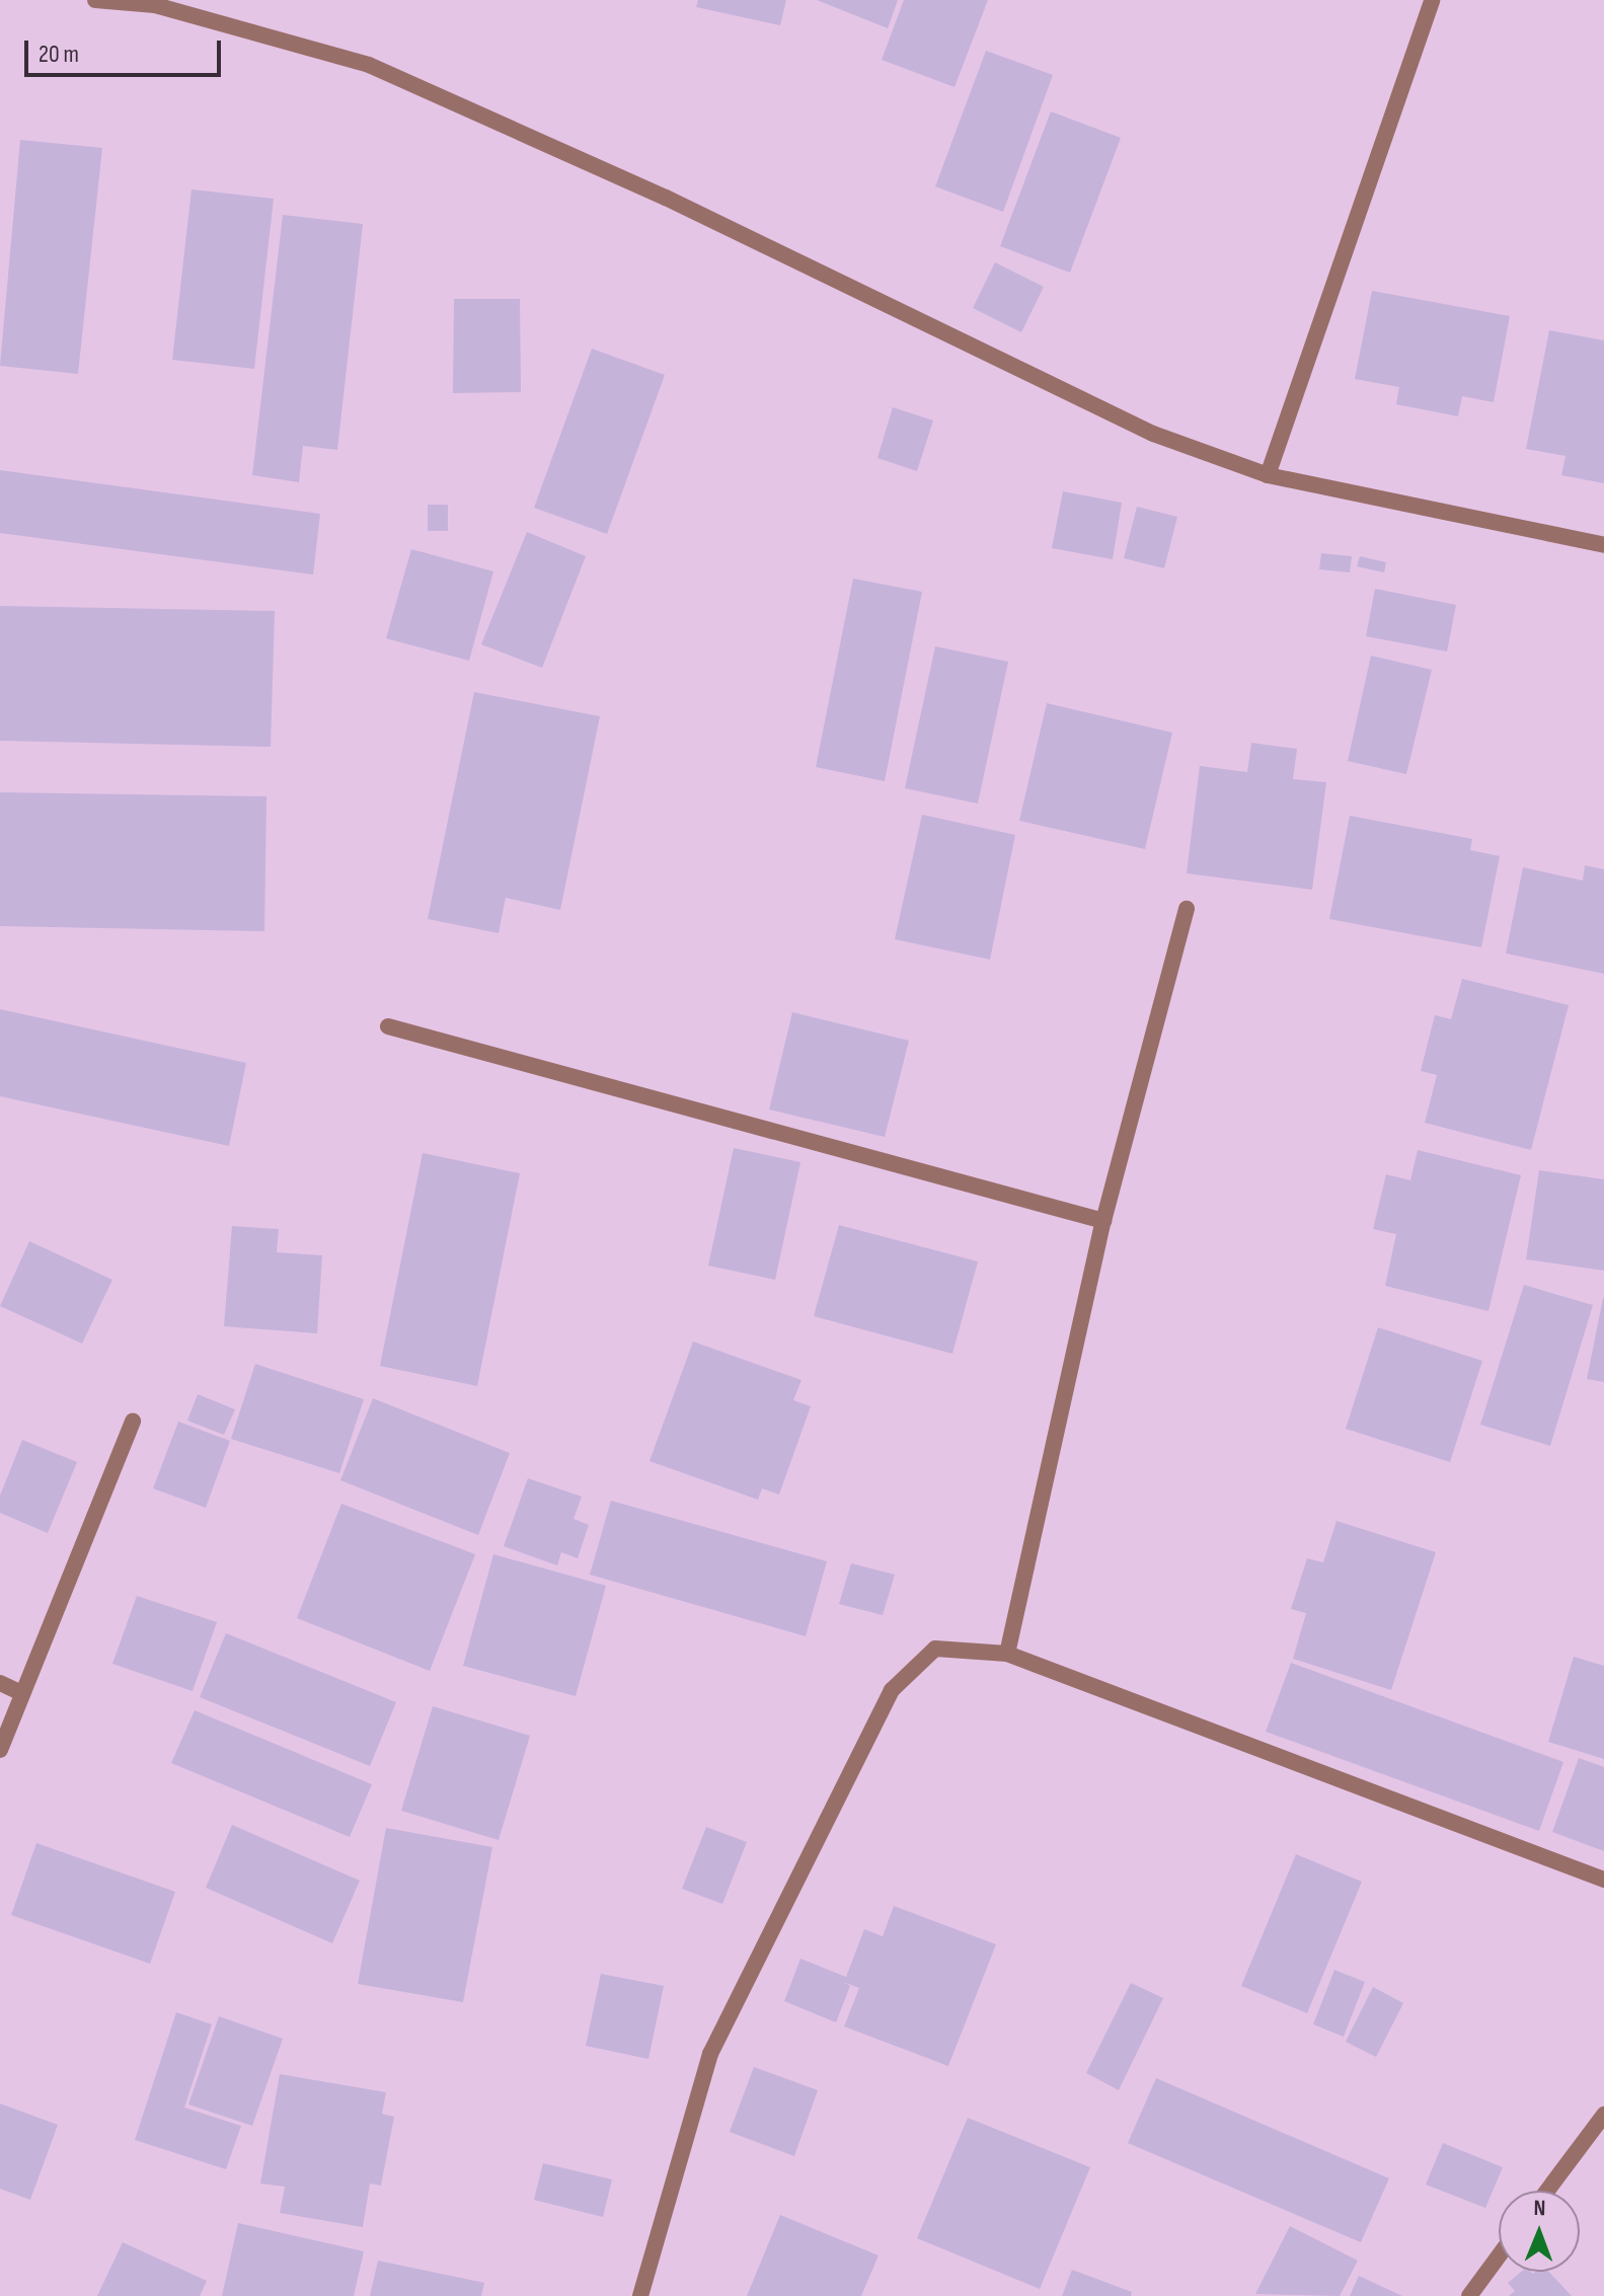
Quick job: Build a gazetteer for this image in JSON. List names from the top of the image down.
{
  "scale_bar": "20 m",
  "north": "top"
}
